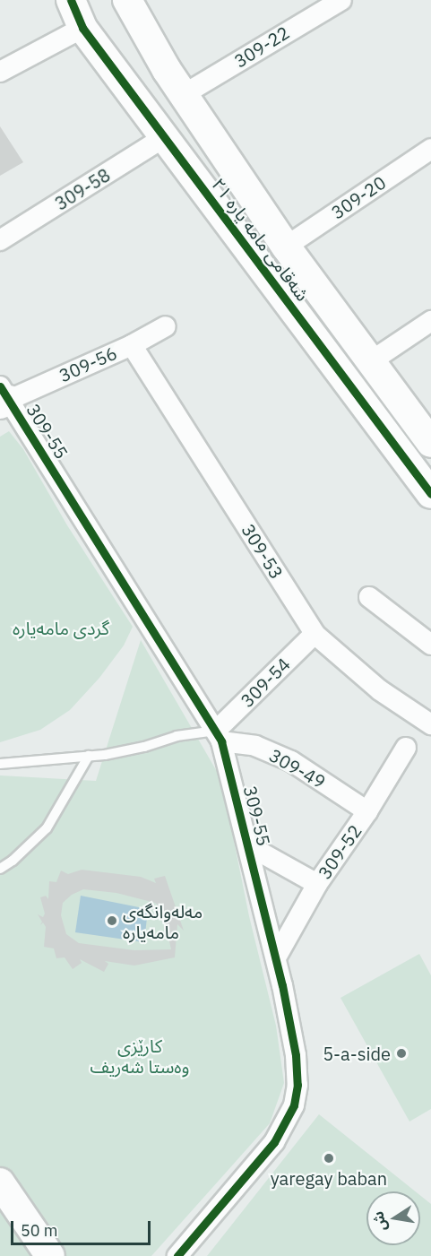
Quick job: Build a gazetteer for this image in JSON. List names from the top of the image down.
{
  "streets": {
    "street": [
      "309-22",
      "309-58",
      "309-20",
      "شەقامی مامە یارە ٢١",
      "309-56",
      "309-55",
      "309-53",
      "309-54",
      "309-49",
      "309-52"
    ]
  },
  "crossings": [
    ["309-22", "شەقامی مامە یارە ٢١"],
    ["309-58", "شەقامی مامە یارە ٢١"],
    ["309-20", "شەقامی مامە یارە ٢١"],
    ["309-56", "309-55"],
    ["309-56", "309-53"],
    ["309-55", "309-54"],
    ["309-55", "309-49"],
    ["309-55", "309-52"],
    ["309-53", "309-54"],
    ["309-54", "309-49"],
    ["309-49", "309-52"]
  ],
  "parks": ["گردی مامەیارە", "کارێزی وەستا شەریف"],
  "places": ["مەلەوانگەی مامەیارە", "5-a-side", "yaregay baban"],
  "scale_bar": "50 m",
  "north": "left"
}
